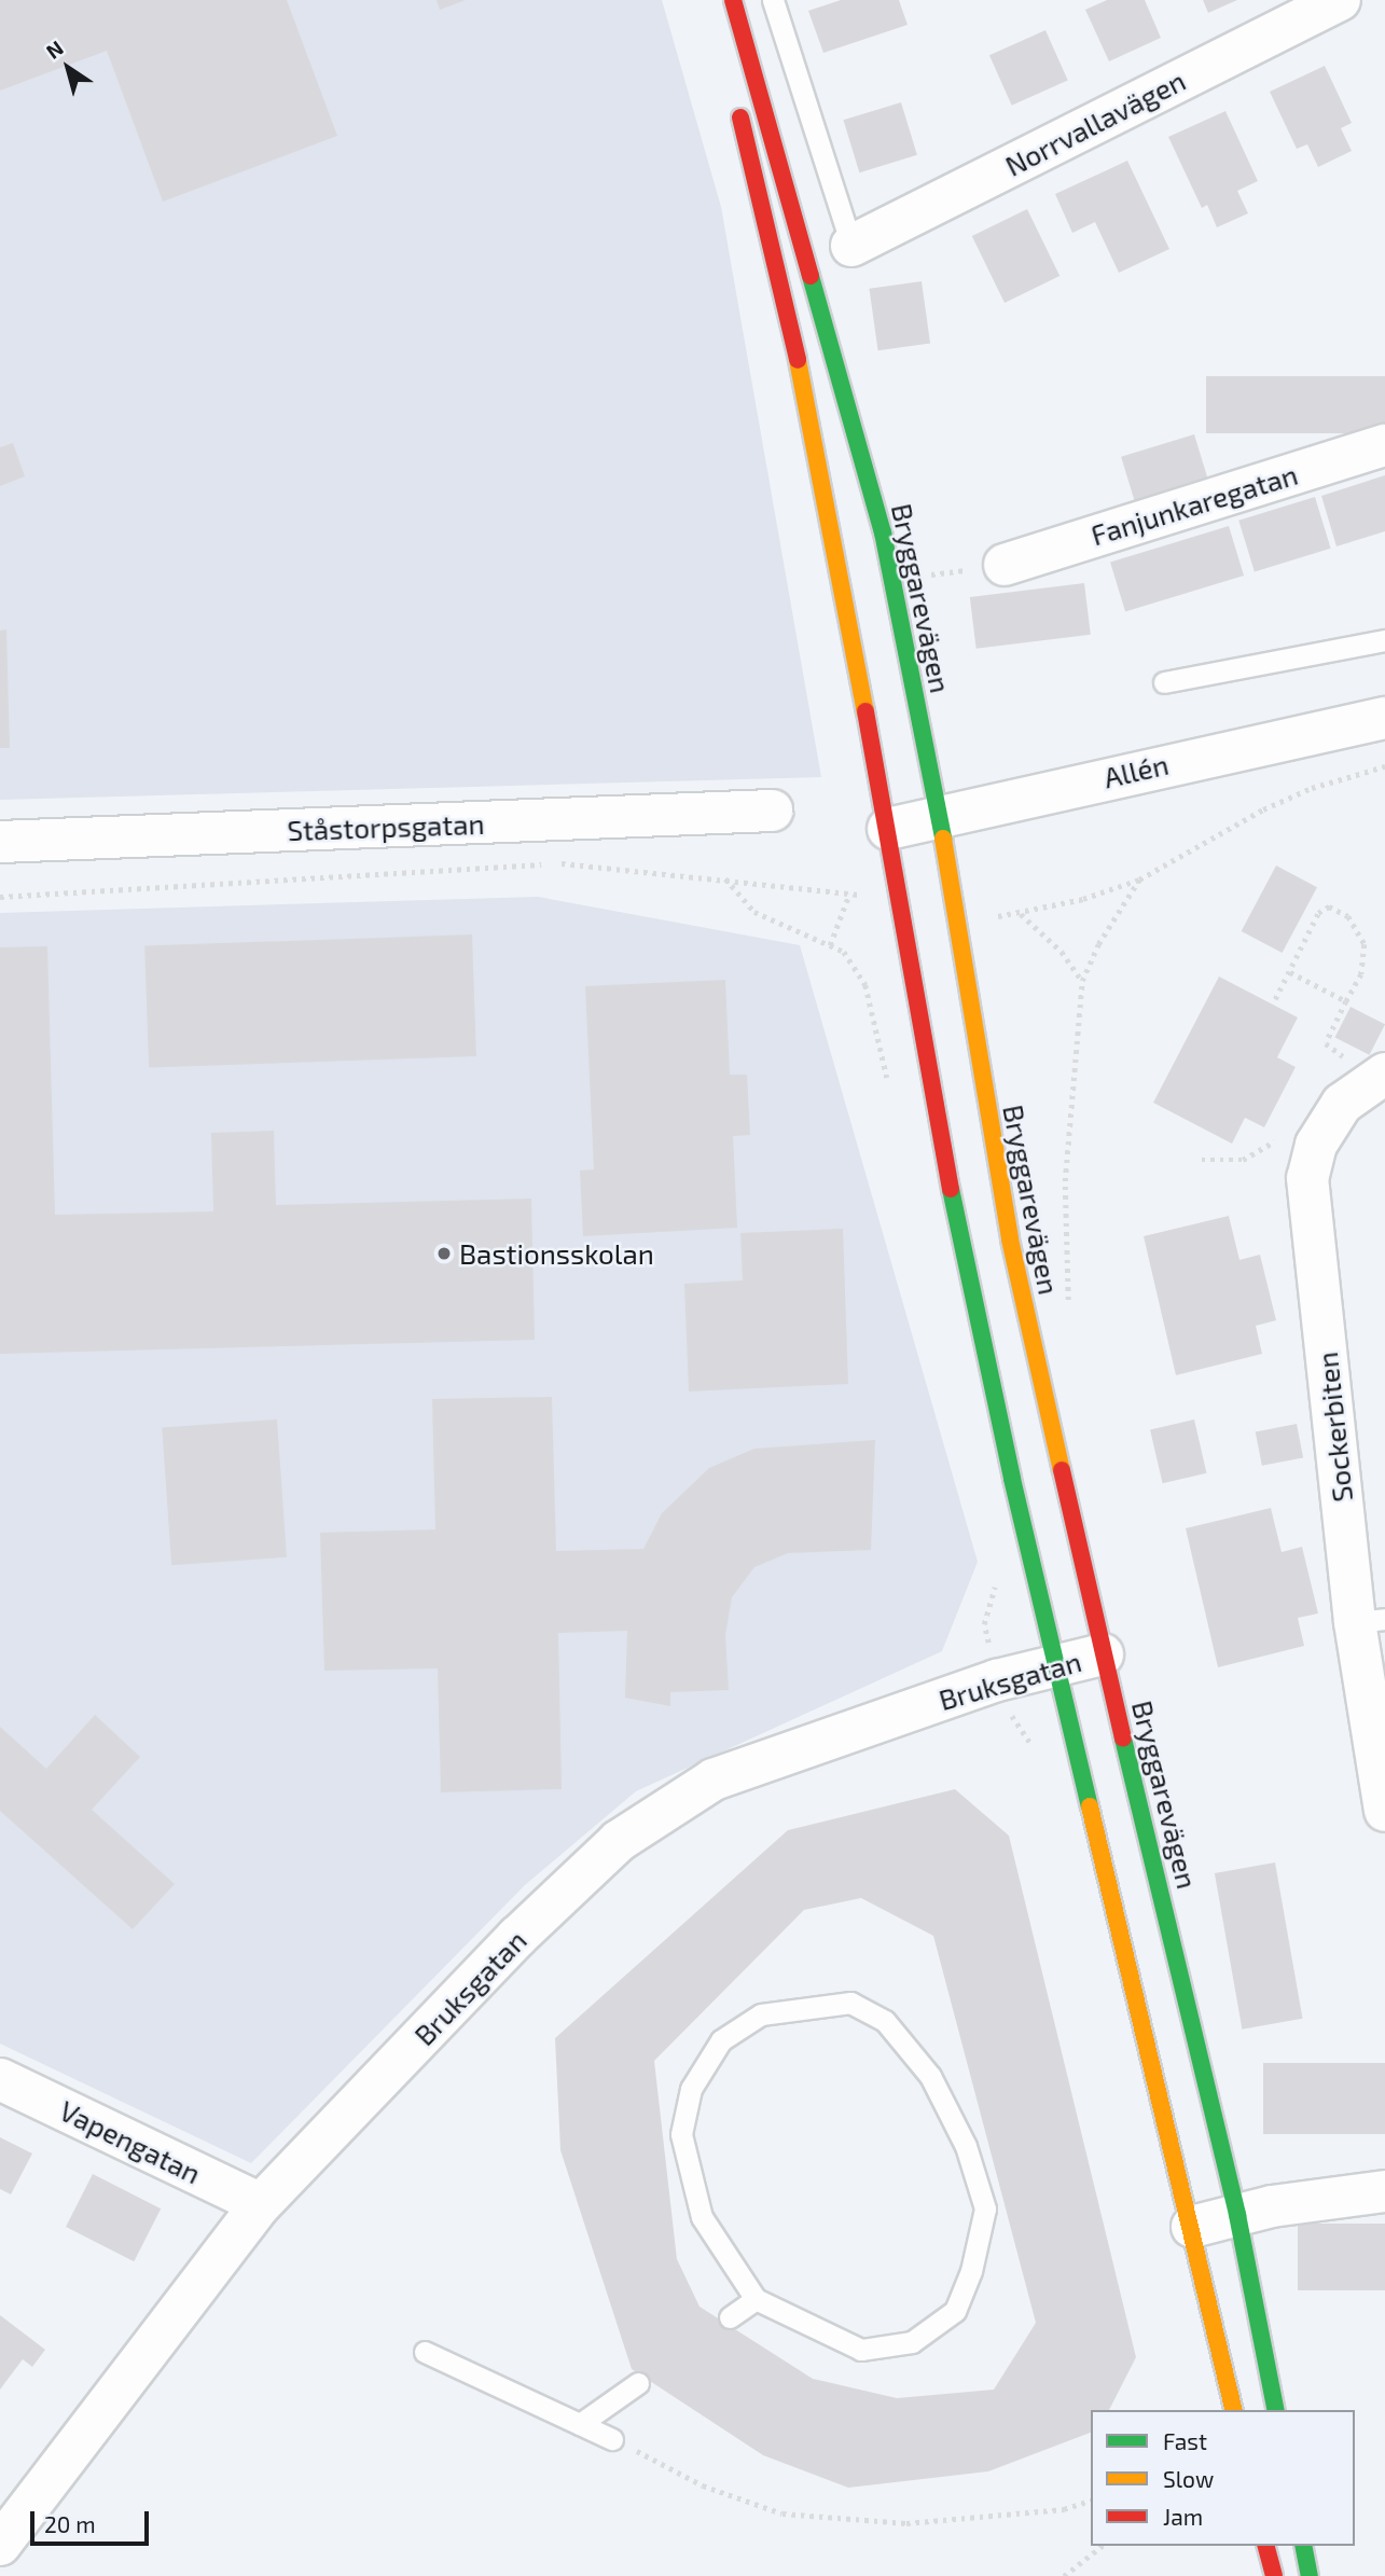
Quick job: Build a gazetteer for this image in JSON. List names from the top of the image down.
{
  "streets": {
    "main road": ["Bryggarevägen"],
    "street": [
      "Norrvallavägen",
      "Fanjunkaregatan",
      "Allén",
      "Ståstorpsgatan",
      "Sockerbiten",
      "Bruksgatan",
      "Vapengatan"
    ]
  },
  "crossings": [
    ["Bryggarevägen", "Allén"],
    ["Bryggarevägen", "Bruksgatan"],
    ["Bruksgatan", "Vapengatan"]
  ],
  "places": ["Bastionsskolan"],
  "legend": ["Fast", "Slow", "Jam"],
  "scale_bar": "20 m",
  "north": "top left"
}
